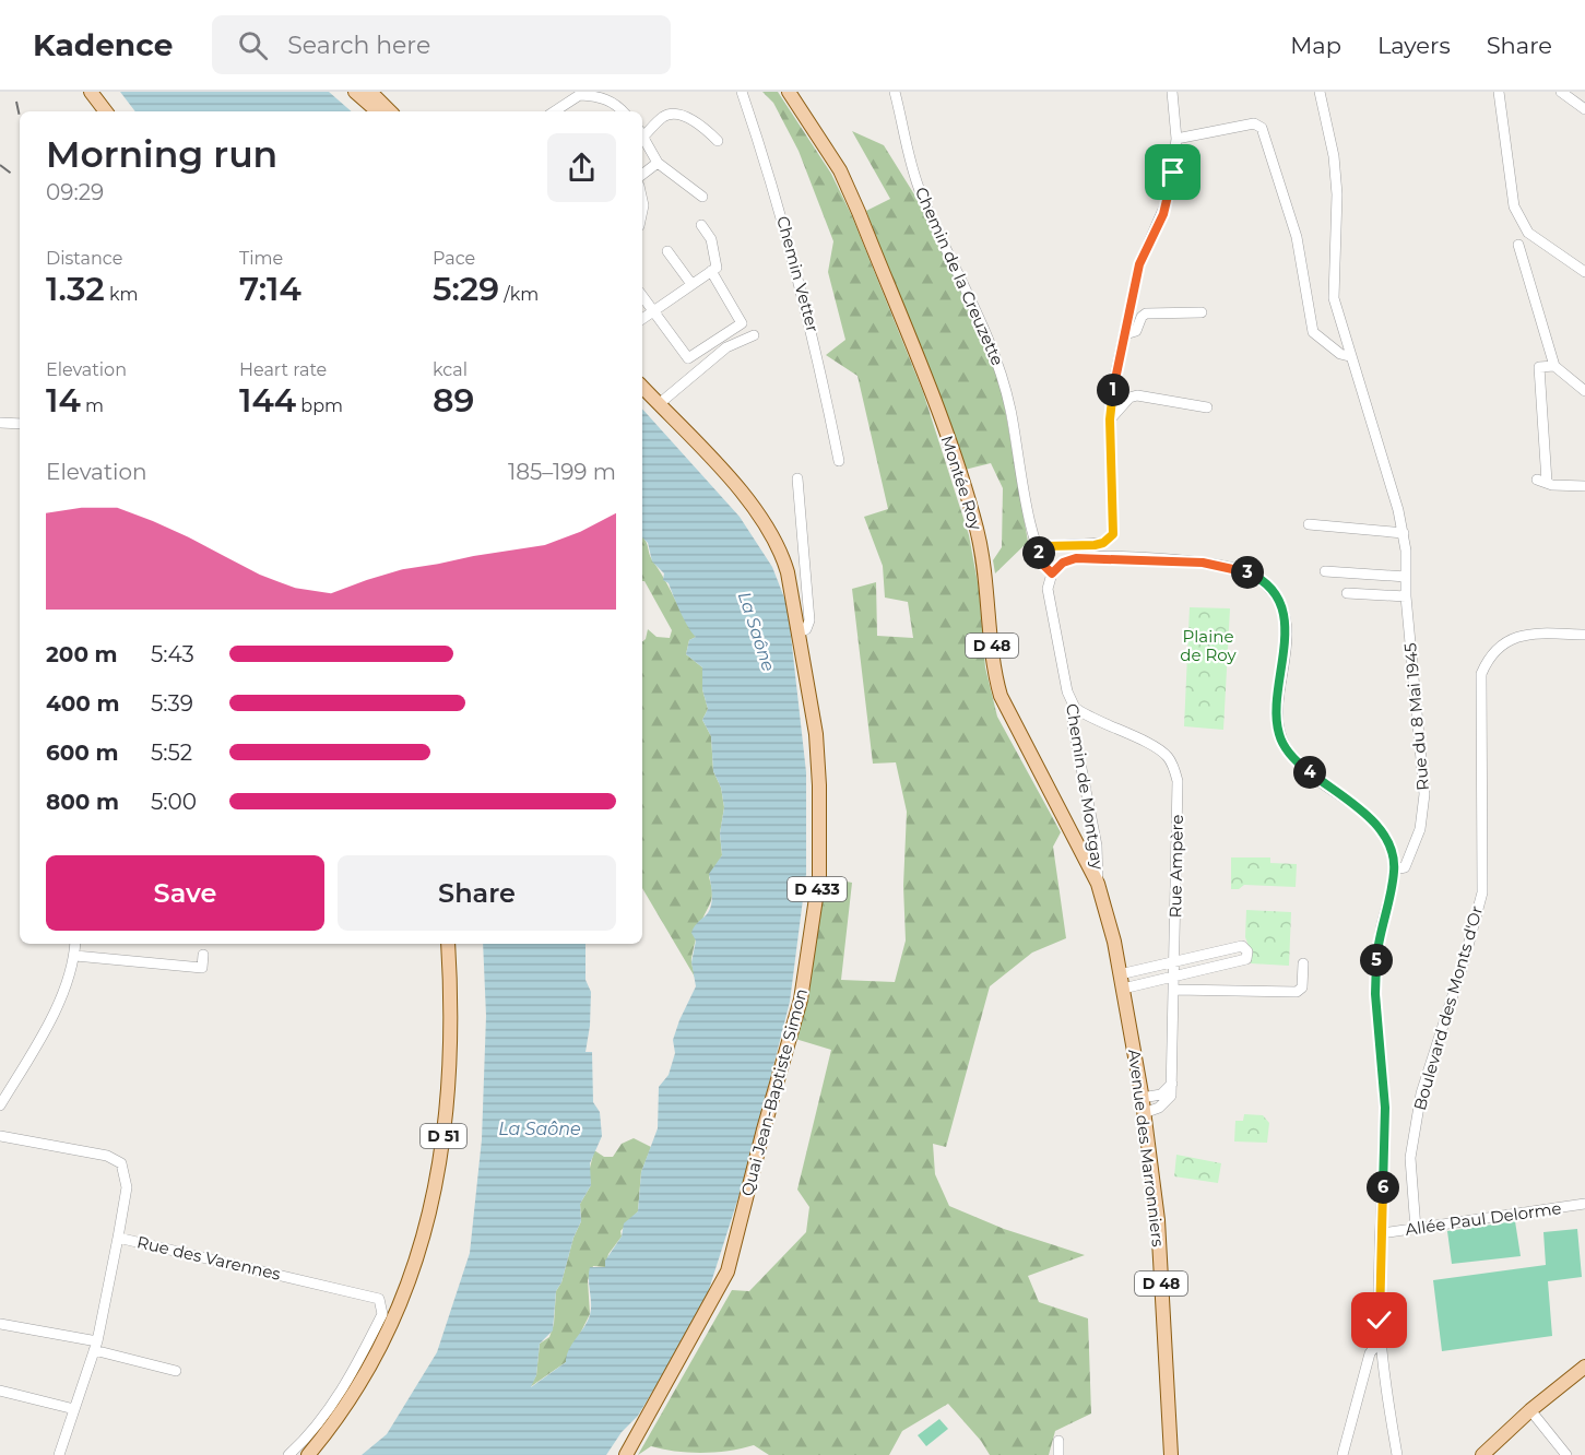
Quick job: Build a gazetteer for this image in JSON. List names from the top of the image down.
{
  "streets": {
    "main road": [
      "Montée Roy",
      "D 48",
      "D 433",
      "Quai Jean-Baptiste Simon",
      "D 51",
      "Avenue des Marronniers"
    ],
    "street": [
      "Chemin Vetter",
      "Chemin de la Creuzette",
      "Rue du 8 Mai 1945",
      "Chemin de Montgay",
      "Rue Ampère",
      "Boulevard des Monts d'Or",
      "Allée Paul Delorme",
      "Rue des Varennes"
    ]
  },
  "crossings": [
    ["Chemin de la Creuzette", "Chemin de Montgay"],
    ["Montée Roy", "Chemin de Montgay"],
    ["Montée Roy", "Avenue des Marronniers"],
    ["Chemin de Montgay", "Rue Ampère"],
    ["Chemin de Montgay", "Avenue des Marronniers"],
    ["Boulevard des Monts d'Or", "Allée Paul Delorme"]
  ],
  "water": ["La Saône"],
  "parks": ["Plaine de Roy"],
  "page": {
    "header": "Kadence",
    "search": "Search here",
    "nav": ["Map", "Layers", "Share"],
    "heading": ["Morning run", "09:29"],
    "stats": [
      ["Distance", "1.32 km"],
      ["Time", "7:14"],
      ["Pace", "5:29 /km"],
      ["Elevation", "14 m"],
      ["Heart rate", "144 bpm"],
      ["kcal", "89"]
    ],
    "pins": [
      "1",
      "2",
      "3",
      "4",
      "5",
      "6"
    ],
    "chart": ["Elevation", "185–199 m"],
    "list": [
      {
        "name": "200 m",
        "note": "5:43"
      },
      {
        "name": "400 m",
        "note": "5:39"
      },
      {
        "name": "600 m",
        "note": "5:52"
      },
      {
        "name": "800 m",
        "note": "5:00"
      }
    ],
    "buttons": ["Save", "Share"]
  }
}
